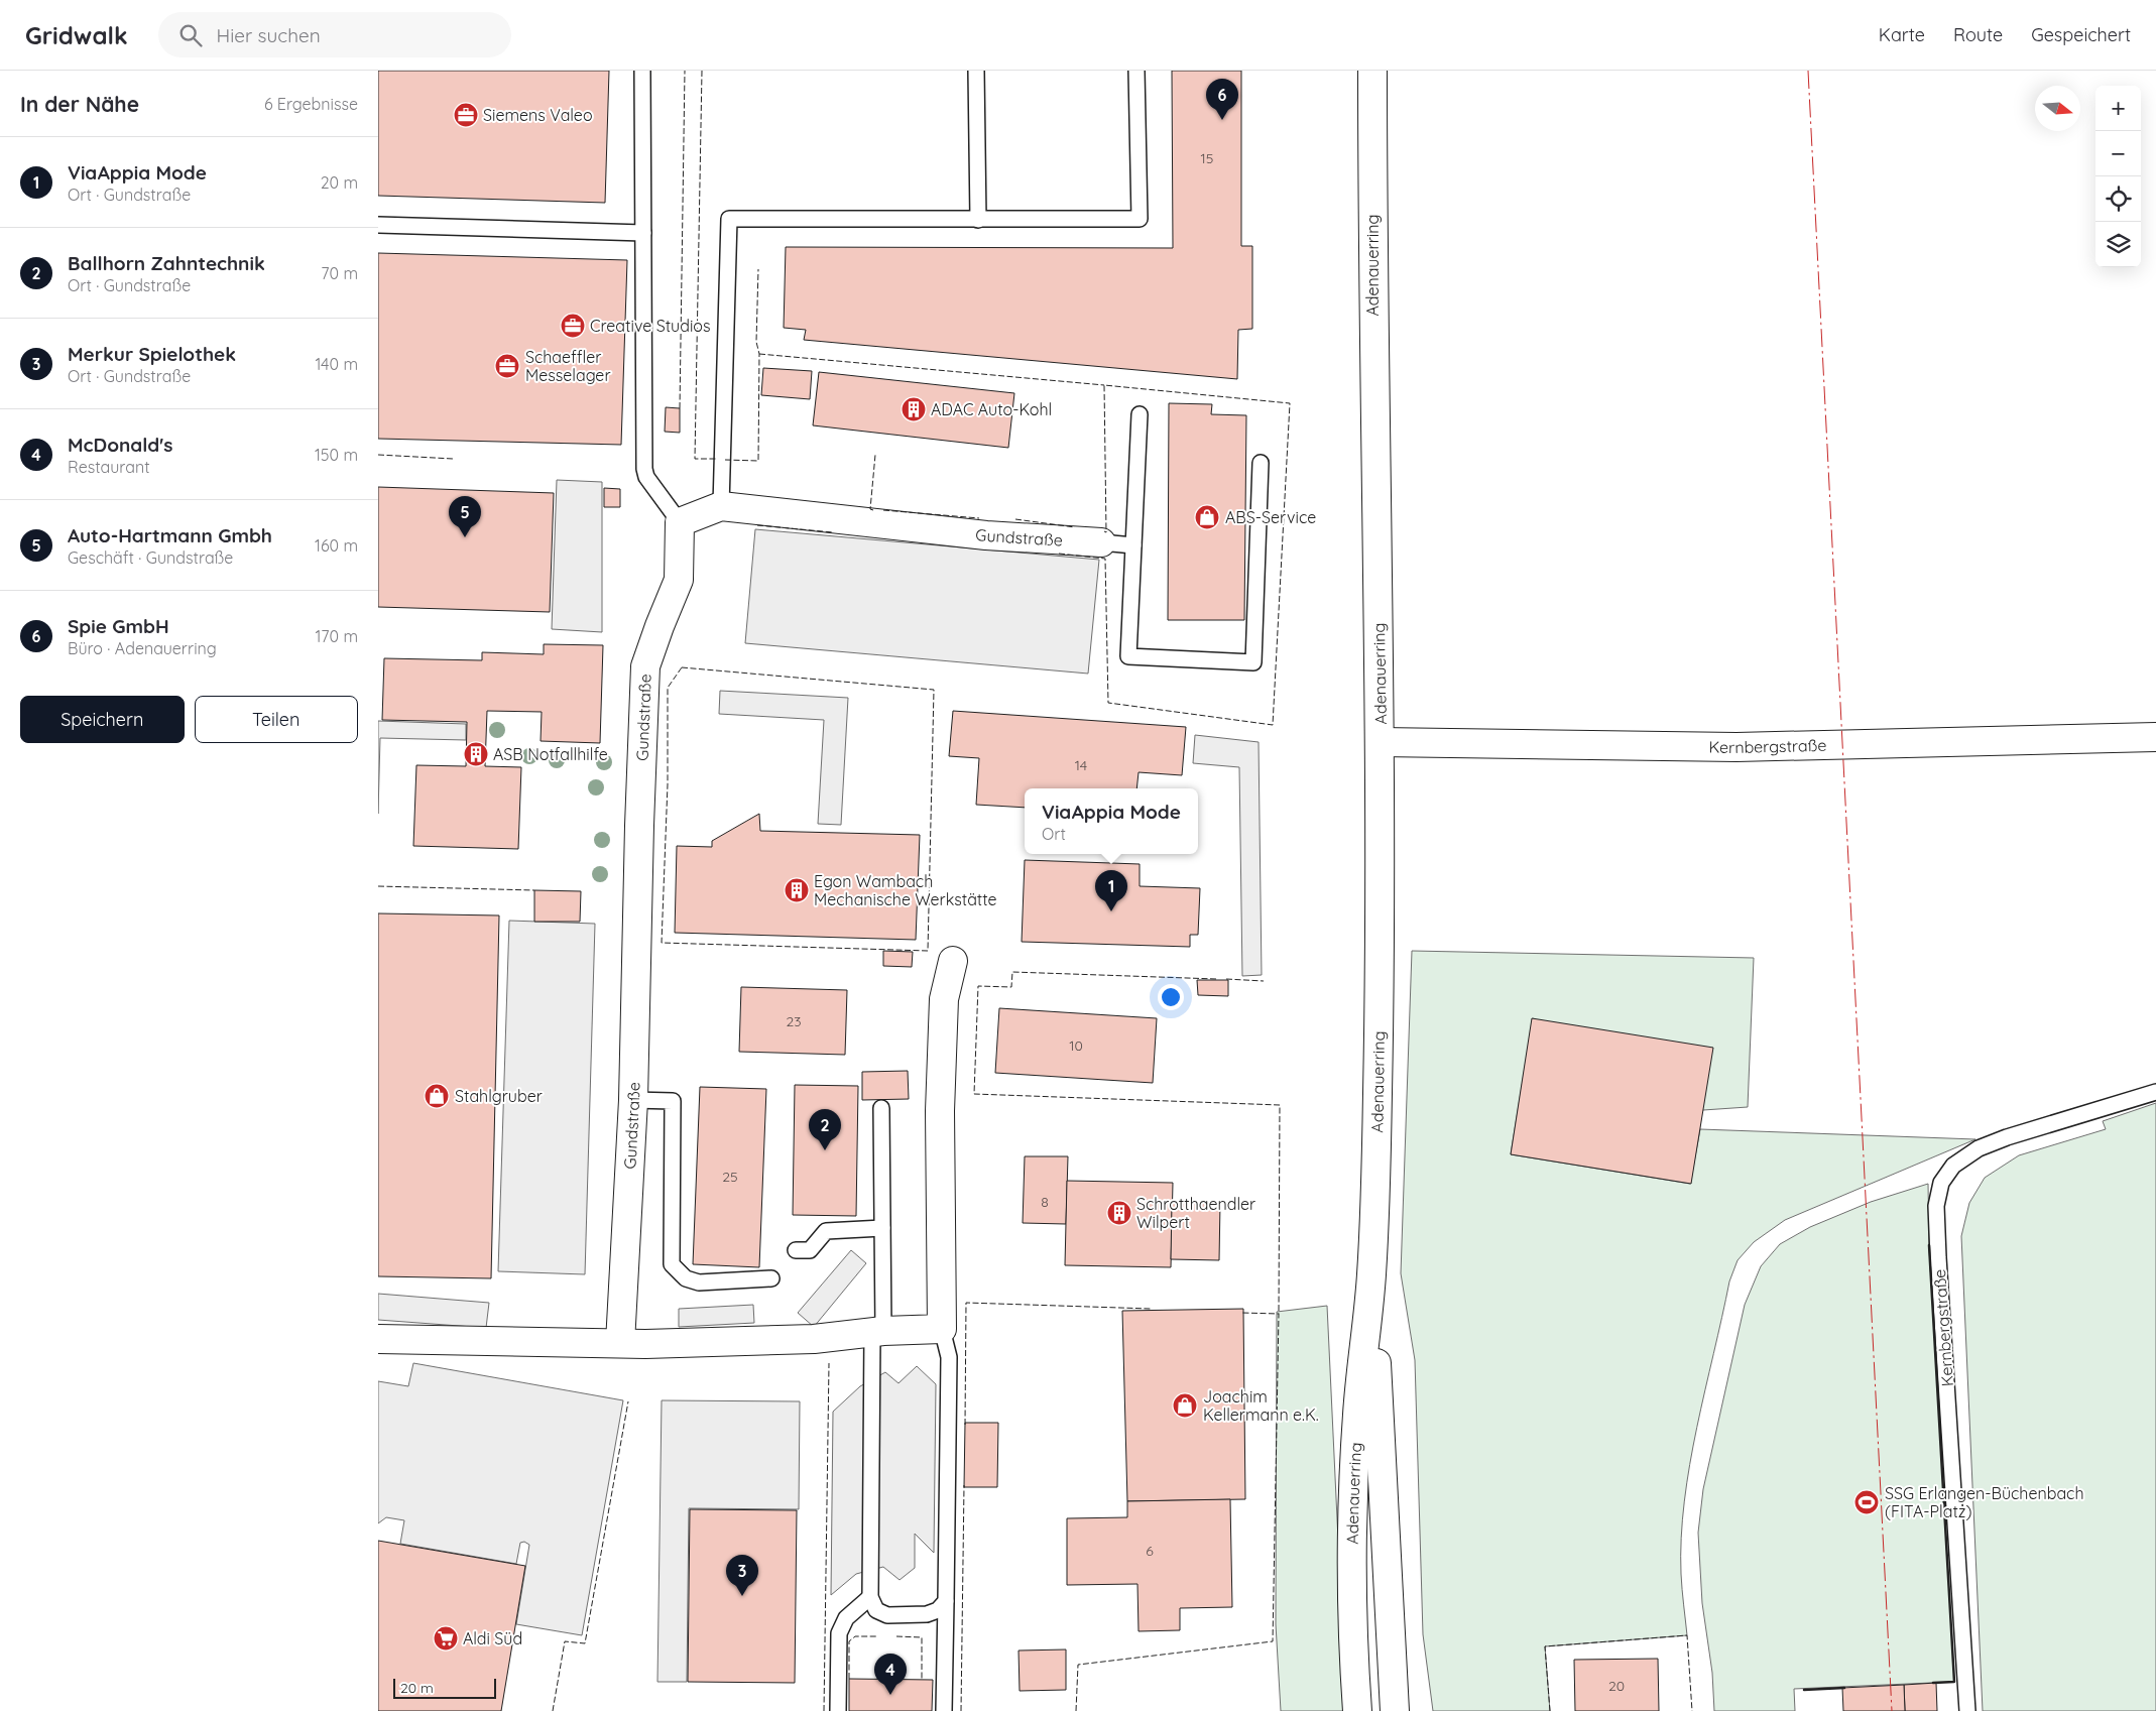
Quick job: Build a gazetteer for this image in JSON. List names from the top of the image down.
{
  "streets": {
    "street": ["Adenauerring", "Gundstraße", "Kernbergstraße"]
  },
  "crossings": [
    ["Adenauerring", "Kernbergstraße"]
  ],
  "places": {
    "office": ["Siemens Valeo", "Creative Studios", "Schaeffler Messelager"],
    "building": [
      "ADAC Auto-Kohl",
      "ASB Notfallhilfe",
      "Egon Wambach Mechanische Werkstätte",
      "Schrotthaendler Wilpert"
    ],
    "shop": ["ABS-Service", "Stahlgruber", "Joachim Kellermann e.K."],
    "sports": ["SSG Erlangen-Büchenbach (FITA-Platz)"],
    "supermarket": ["Aldi Süd"]
  },
  "house_numbers": [
    "15",
    "14",
    "23",
    "10",
    "25",
    "8",
    "6",
    "20"
  ],
  "scale_bar": "20 m",
  "north": "right",
  "page": {
    "header": "Gridwalk",
    "search": "Hier suchen",
    "nav": ["Karte", "Route", "Gespeichert"],
    "heading": ["In der Nähe", "6 Ergebnisse"],
    "pins": [
      "6",
      "5",
      "1",
      "2",
      "3",
      "4"
    ],
    "map_buttons": ["+", "−"],
    "list": [
      {
        "mark": "1",
        "name": "ViaAppia Mode",
        "note": "Ort · Gundstraße",
        "value": "20 m"
      },
      {
        "mark": "2",
        "name": "Ballhorn Zahntechnik",
        "note": "Ort · Gundstraße",
        "value": "70 m"
      },
      {
        "mark": "3",
        "name": "Merkur Spielothek",
        "note": "Ort · Gundstraße",
        "value": "140 m"
      },
      {
        "mark": "4",
        "name": "McDonald's",
        "note": "Restaurant",
        "value": "150 m"
      },
      {
        "mark": "5",
        "name": "Auto-Hartmann Gmbh",
        "note": "Geschäft · Gundstraße",
        "value": "160 m"
      },
      {
        "mark": "6",
        "name": "Spie GmbH",
        "note": "Büro · Adenauerring",
        "value": "170 m"
      }
    ],
    "buttons": ["Speichern", "Teilen"],
    "popup": ["ViaAppia Mode", "Ort"],
    "scale": "20 m"
  }
}
